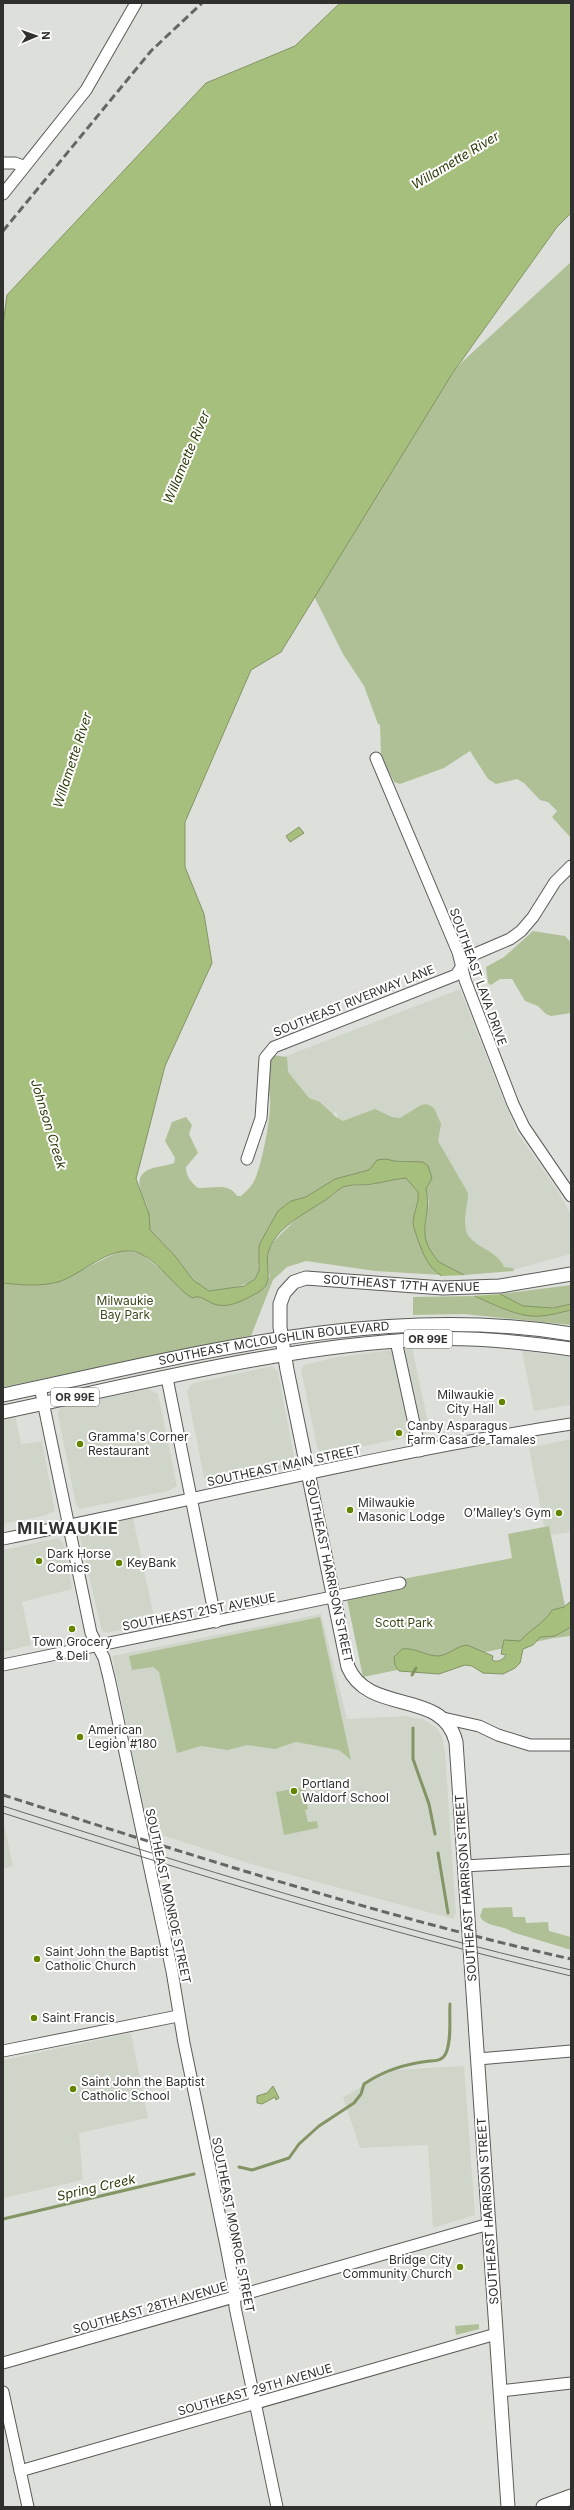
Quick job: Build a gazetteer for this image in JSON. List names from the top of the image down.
{
  "streets": {
    "main road": [
      "SOUTHEAST 17TH AVENUE",
      "OR 99E",
      "SOUTHEAST MCLOUGHLIN BOULEVARD",
      "SOUTHEAST HARRISON STREET"
    ],
    "street": [
      "SOUTHEAST LAVA DRIVE",
      "SOUTHEAST RIVERWAY LANE",
      "SOUTHEAST MAIN STREET",
      "SOUTHEAST 21ST AVENUE",
      "SOUTHEAST MONROE STREET",
      "SOUTHEAST 28TH AVENUE",
      "SOUTHEAST 29TH AVENUE"
    ]
  },
  "crossings": [
    ["SOUTHEAST LAVA DRIVE", "SOUTHEAST RIVERWAY LANE"],
    ["SOUTHEAST 17TH AVENUE", "SOUTHEAST MCLOUGHLIN BOULEVARD"],
    ["SOUTHEAST 17TH AVENUE", "SOUTHEAST HARRISON STREET"],
    ["SOUTHEAST MCLOUGHLIN BOULEVARD", "SOUTHEAST HARRISON STREET"],
    ["SOUTHEAST MCLOUGHLIN BOULEVARD", "SOUTHEAST MONROE STREET"],
    ["SOUTHEAST MAIN STREET", "SOUTHEAST HARRISON STREET"],
    ["SOUTHEAST MAIN STREET", "SOUTHEAST MONROE STREET"],
    ["SOUTHEAST HARRISON STREET", "SOUTHEAST 21ST AVENUE"],
    ["SOUTHEAST HARRISON STREET", "SOUTHEAST 28TH AVENUE"],
    ["SOUTHEAST HARRISON STREET", "SOUTHEAST 29TH AVENUE"],
    ["SOUTHEAST 21ST AVENUE", "SOUTHEAST MONROE STREET"],
    ["SOUTHEAST MONROE STREET", "SOUTHEAST 28TH AVENUE"],
    ["SOUTHEAST MONROE STREET", "SOUTHEAST 29TH AVENUE"]
  ],
  "districts": ["MILWAUKIE"],
  "water": ["Willamette River", "Johnson Creek", "Spring Creek"],
  "parks": ["Milwaukie Bay Park", "Scott Park"],
  "places": [
    "Milwaukie City Hall",
    "Canby Asparagus Farm Casa de Tamales",
    "Gramma's Corner Restaurant",
    "Milwaukie Masonic Lodge",
    "O’Malley’s Gym",
    "Dark Horse Comics",
    "KeyBank",
    "Town Grocery & Deli",
    "American Legion #180",
    "Portland Waldorf School",
    "Saint John the Baptist Catholic Church",
    "Saint Francis",
    "Saint John the Baptist Catholic School",
    "Bridge City Community Church"
  ],
  "north": "right"
}
